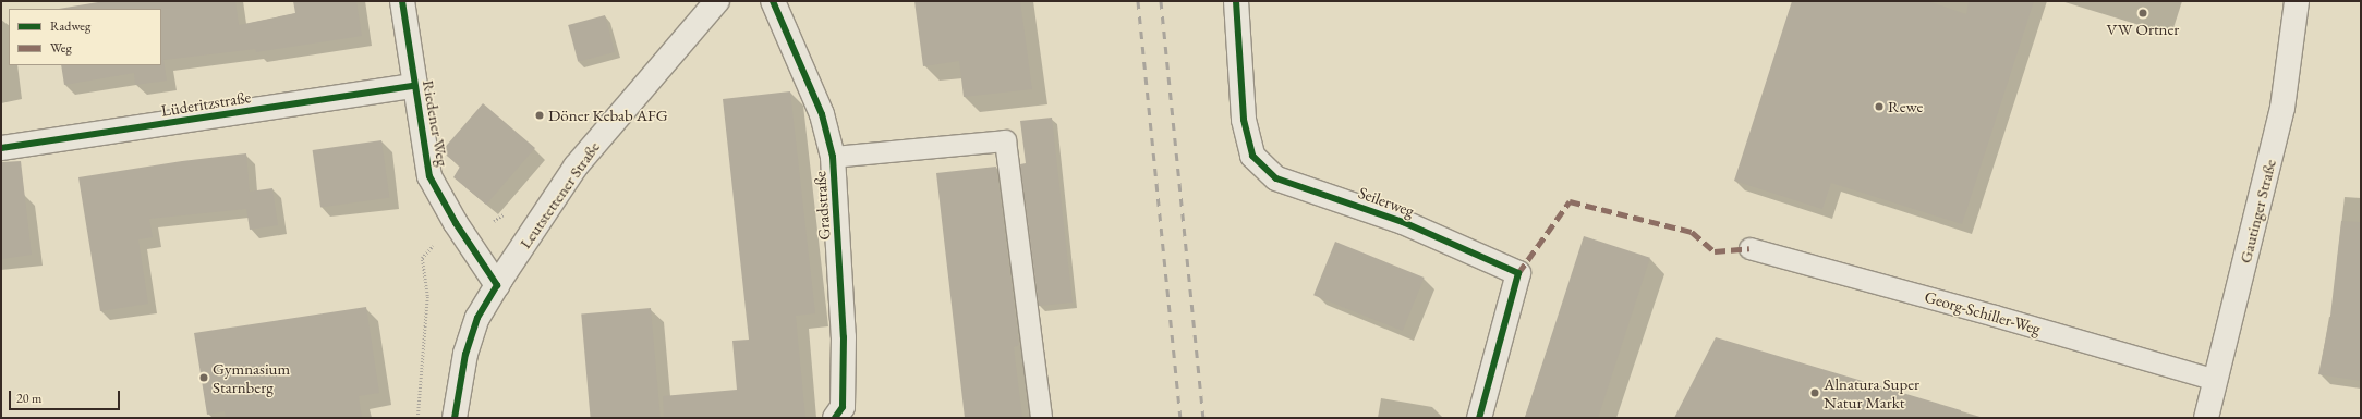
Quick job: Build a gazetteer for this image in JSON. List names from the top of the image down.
{
  "streets": {
    "street": [
      "Lüderitzstraße",
      "Riedener Weg",
      "Leutstettener Straße",
      "Seilerweg",
      "Gradstraße",
      "Gautinger Straße"
    ],
    "lane": ["Georg-Schiller-Weg"]
  },
  "crossings": [
    ["Lüderitzstraße", "Riedener Weg"],
    ["Riedener Weg", "Leutstettener Straße"],
    ["Gautinger Straße", "Georg-Schiller-Weg"]
  ],
  "places": [
    "VW Ortner",
    "Rewe",
    "Döner Kebab AFG",
    "Gymnasium Starnberg",
    "Alnatura Super Natur Markt"
  ],
  "legend": ["Radweg", "Weg"],
  "scale_bar": "20 m"
}
